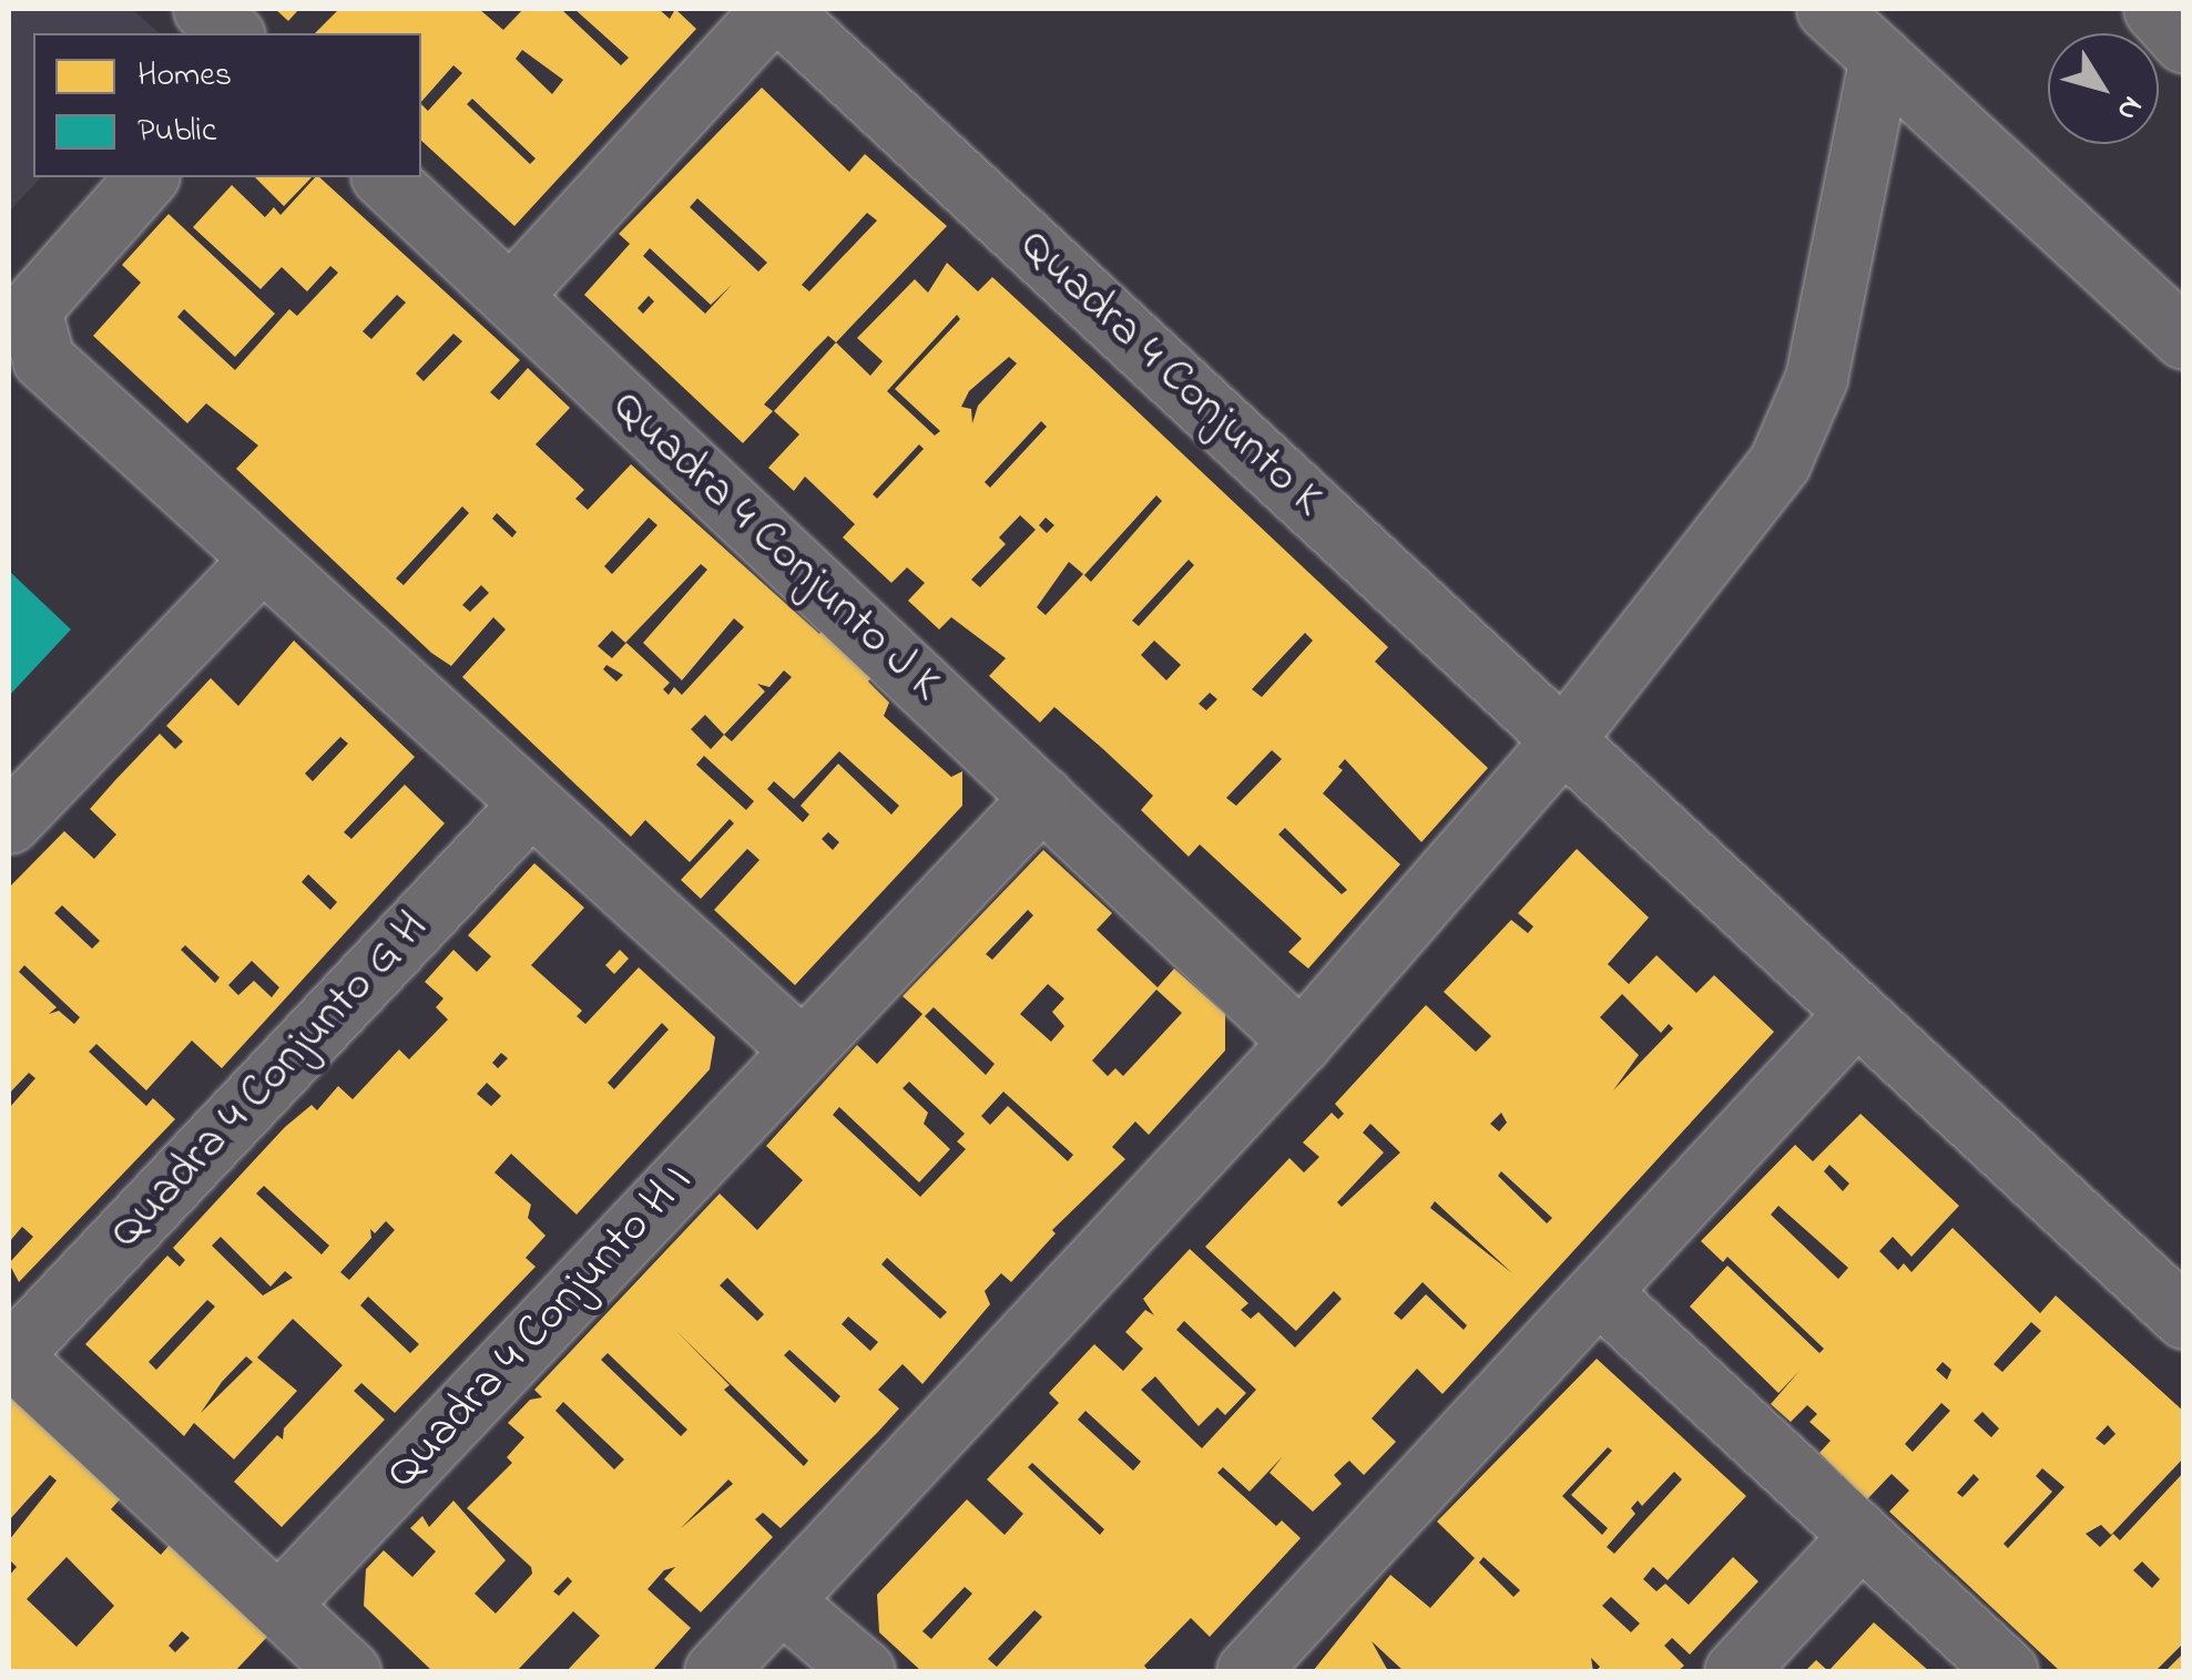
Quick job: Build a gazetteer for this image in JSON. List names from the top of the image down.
{
  "streets": {
    "main road": [
      "Quadra 4 Conjunto K",
      "Quadra 4 Conjunto J K",
      "Quadra 4 Conjunto G H",
      "Quadra 4 Conjunto H I"
    ]
  },
  "crossings": [
    ["Quadra 4 Conjunto J K", "Quadra 4 Conjunto H I"]
  ],
  "legend": ["Homes", "Public"],
  "north": "bottom right"
}
